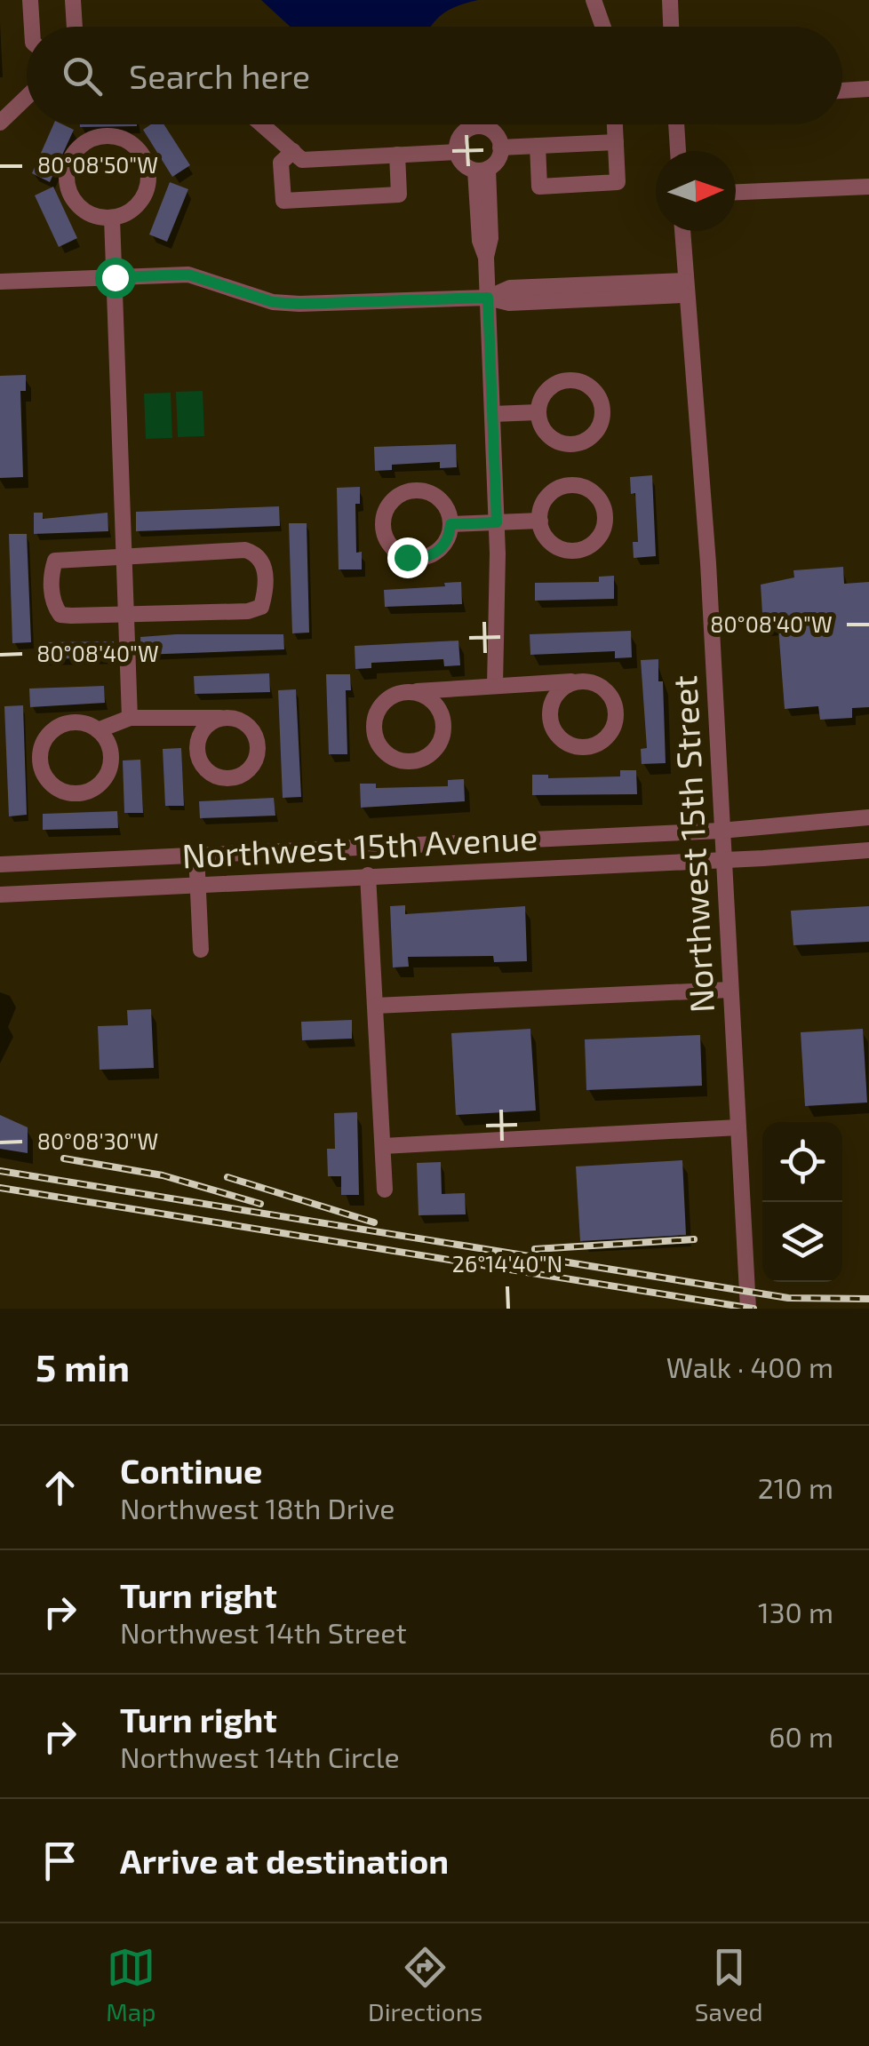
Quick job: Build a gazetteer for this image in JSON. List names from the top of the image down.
{
  "streets": {
    "street": ["Northwest 15th Street", "Northwest 15th Avenue"]
  },
  "crossings": [
    ["Northwest 15th Street", "Northwest 15th Avenue"]
  ],
  "north": "right",
  "page": {
    "search": "Search here",
    "heading": ["5 min", "Walk · 400 m"],
    "list": [
      ["Continue", "Northwest 18th Drive", "210 m"],
      ["Turn right", "Northwest 14th Street", "130 m"],
      ["Turn right", "Northwest 14th Circle", "60 m"],
      "Arrive at destination"
    ],
    "nav": ["Map", "Directions", "Saved"]
  },
  "coordinates": [
    "80°08'50\"W",
    "80°08'40\"W",
    "80°08'30\"W",
    "26°14'40\"N"
  ]
}
